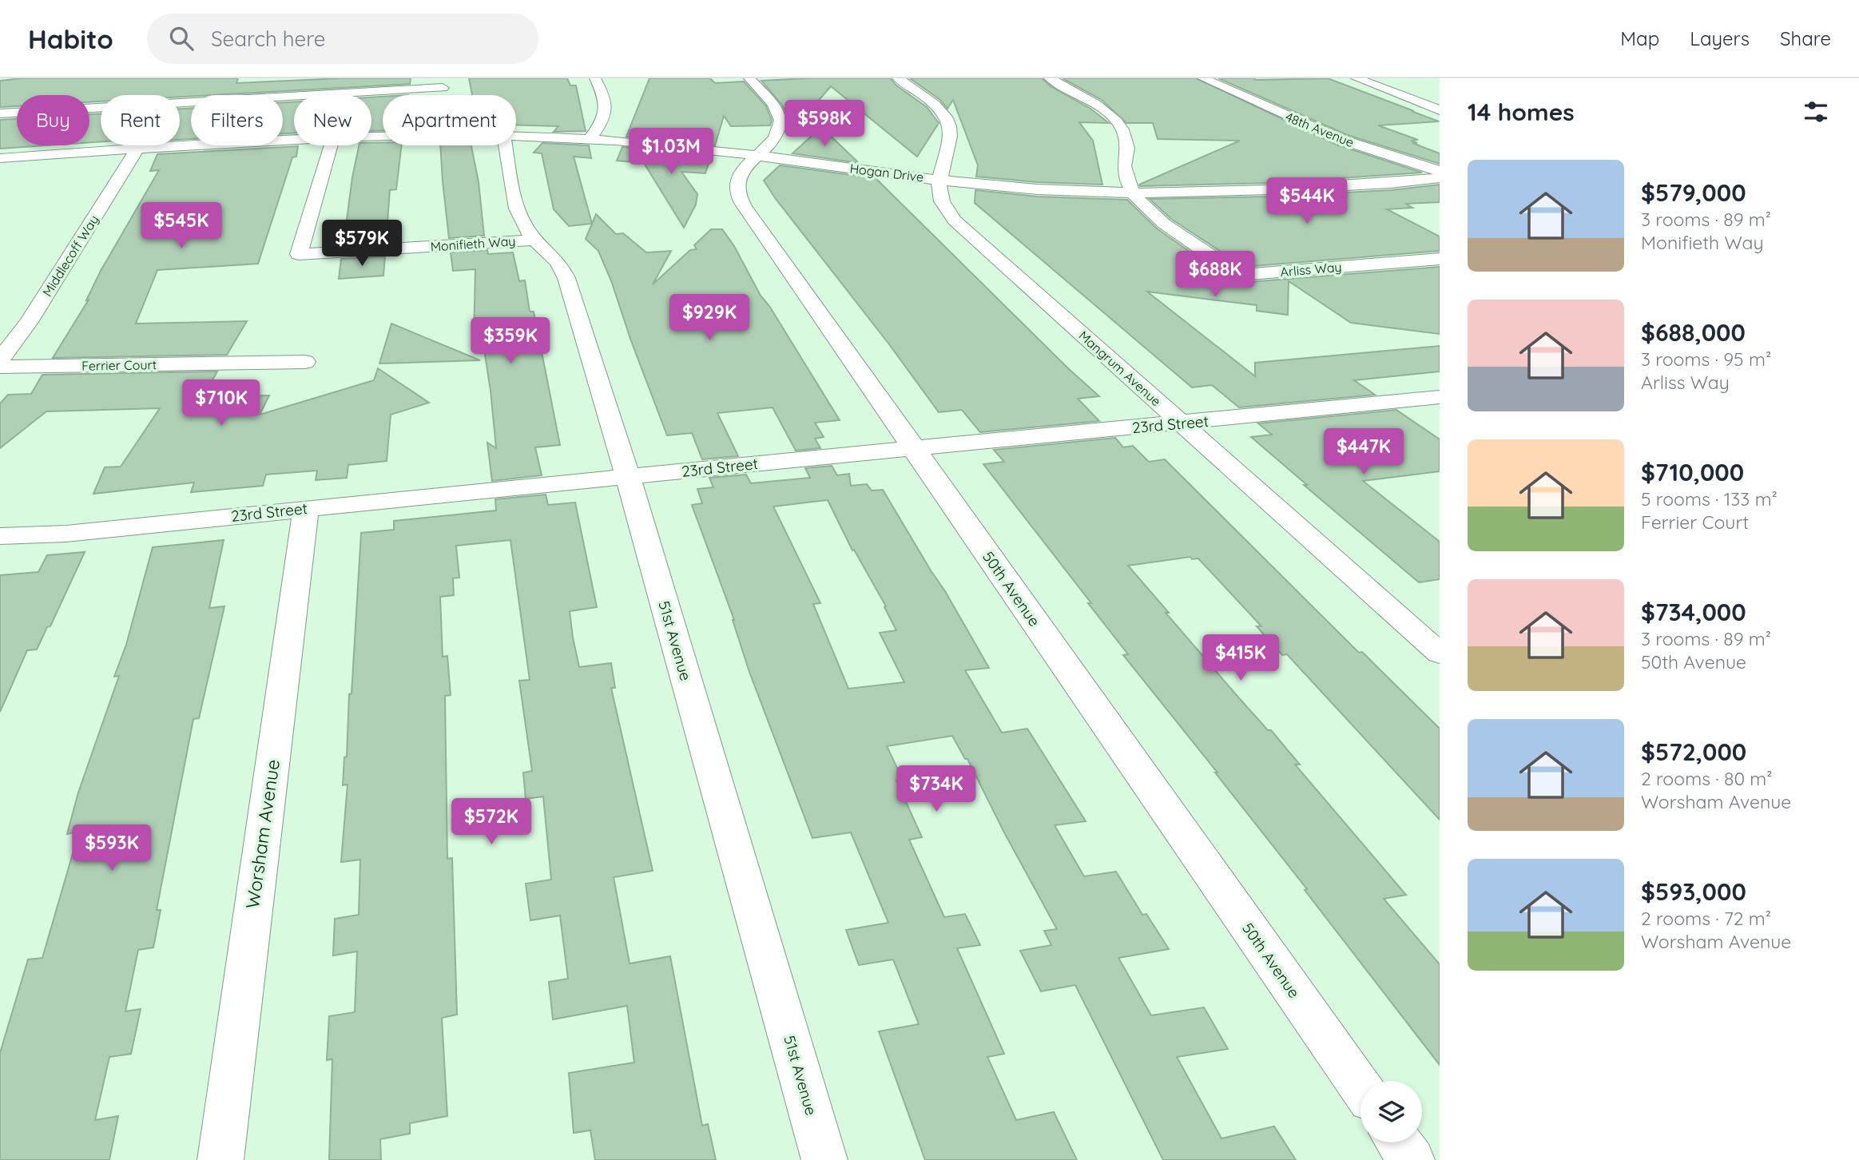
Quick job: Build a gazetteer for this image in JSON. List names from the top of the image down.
{
  "streets": {
    "street": [
      "48th Avenue",
      "Hogan Drive",
      "Monifieth Way",
      "Middlecoff Way",
      "Arliss Way",
      "Ferrier Court",
      "Mangrum Avenue",
      "23rd Street",
      "50th Avenue",
      "51st Avenue",
      "Worsham Avenue"
    ]
  },
  "crossings": [
    ["Hogan Drive", "Middlecoff Way"],
    ["Hogan Drive", "Arliss Way"],
    ["Hogan Drive", "Mangrum Avenue"],
    ["Hogan Drive", "50th Avenue"],
    ["Monifieth Way", "51st Avenue"],
    ["Mangrum Avenue", "23rd Street"],
    ["23rd Street", "50th Avenue"],
    ["23rd Street", "51st Avenue"],
    ["23rd Street", "Worsham Avenue"]
  ],
  "page": {
    "header": "Habito",
    "search": "Search here",
    "nav": ["Map", "Layers", "Share"],
    "heading": "14 homes",
    "chip": [
      "Buy",
      "Rent",
      "Filters",
      "New",
      "Apartment"
    ],
    "price": [
      "$598K",
      "$1.03M",
      "$544K",
      "$545K",
      "$579K",
      "$688K",
      "$929K",
      "$359K",
      "$710K",
      "$447K",
      "$415K",
      "$734K",
      "$572K",
      "$593K"
    ],
    "list": [
      {
        "name": "$579,000",
        "note": "3 rooms · 89 m² · Monifieth Way"
      },
      {
        "name": "$688,000",
        "note": "3 rooms · 95 m² · Arliss Way"
      },
      {
        "name": "$710,000",
        "note": "5 rooms · 133 m² · Ferrier Court"
      },
      {
        "name": "$734,000",
        "note": "3 rooms · 89 m² · 50th Avenue"
      },
      {
        "name": "$572,000",
        "note": "2 rooms · 80 m² · Worsham Avenue"
      },
      {
        "name": "$593,000",
        "note": "2 rooms · 72 m² · Worsham Avenue"
      }
    ]
  }
}
